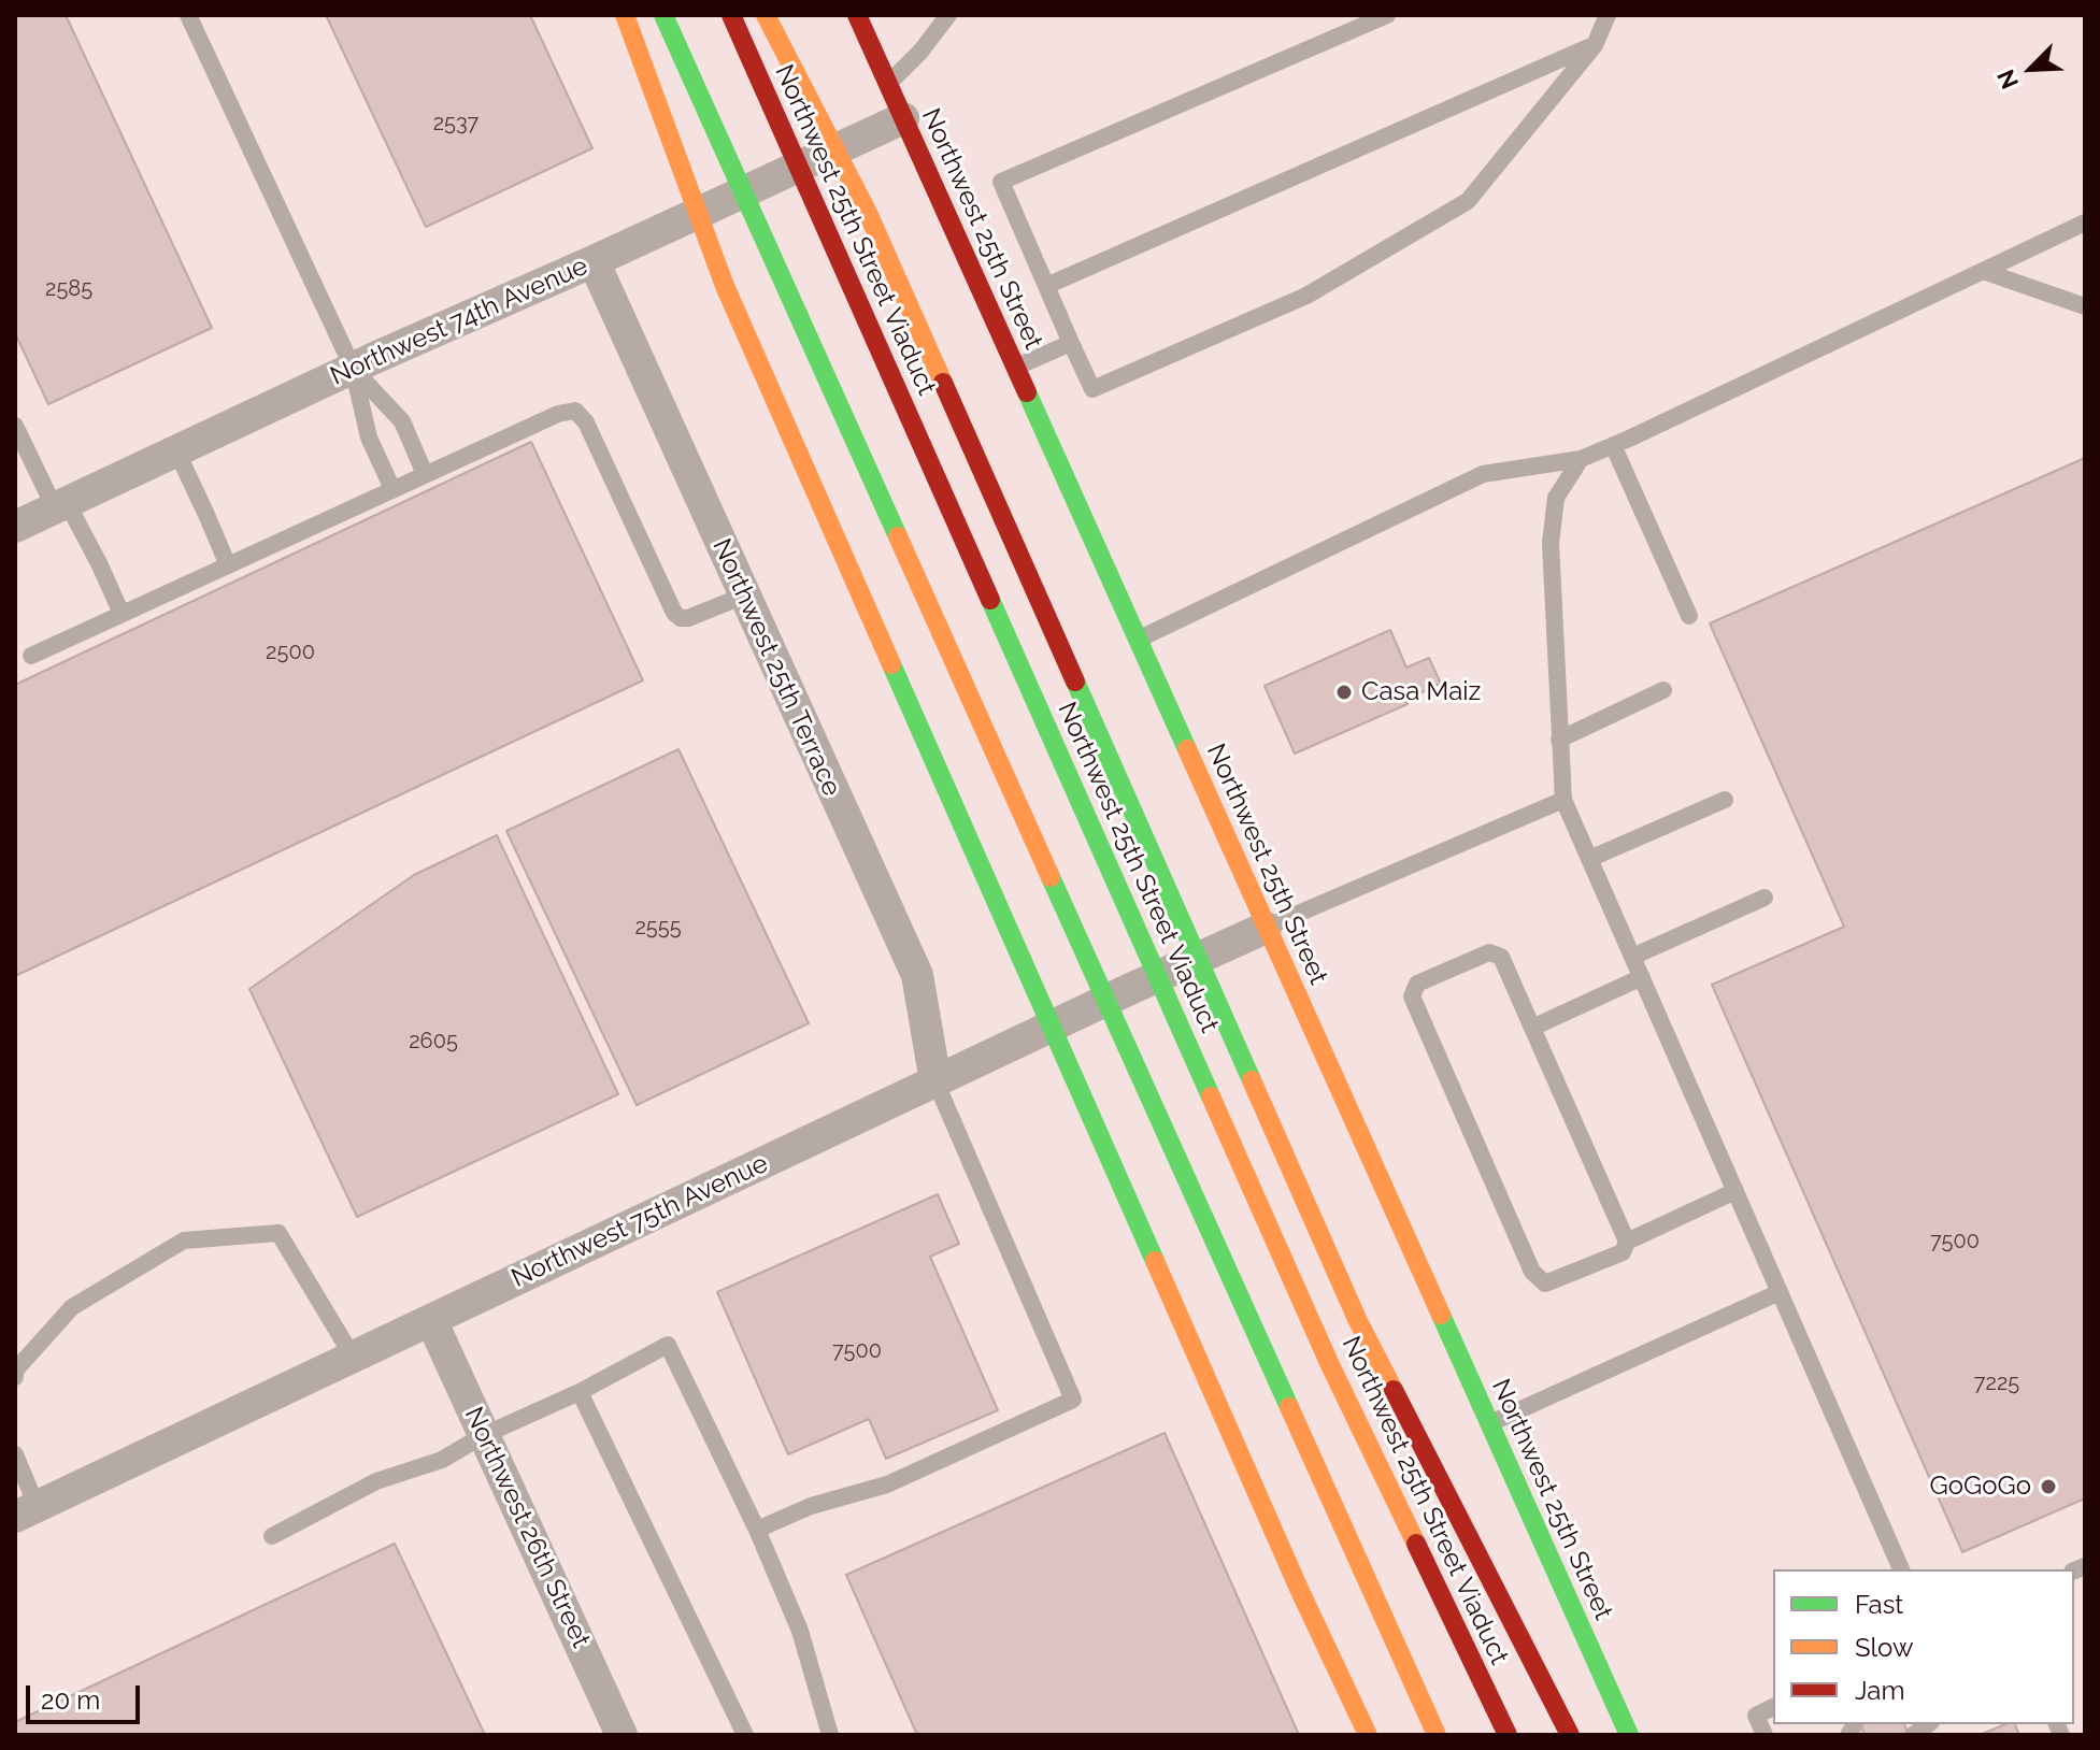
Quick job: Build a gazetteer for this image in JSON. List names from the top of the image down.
{
  "streets": {
    "main road": ["Northwest 25th Street", "Northwest 25th Street Viaduct"],
    "street": [
      "Northwest 74th Avenue",
      "Northwest 25th Terrace",
      "Northwest 75th Avenue",
      "Northwest 26th Street"
    ]
  },
  "crossings": [
    ["Northwest 25th Street", "Northwest 74th Avenue"],
    ["Northwest 25th Street", "Northwest 75th Avenue"],
    ["Northwest 74th Avenue", "Northwest 25th Terrace"],
    ["Northwest 25th Terrace", "Northwest 75th Avenue"],
    ["Northwest 75th Avenue", "Northwest 26th Street"]
  ],
  "places": ["Casa Maiz", "GoGoGo"],
  "house_numbers": [
    "2537",
    "2585",
    "2500",
    "2555",
    "2605",
    "7500",
    "7500",
    "7225"
  ],
  "legend": ["Fast", "Slow", "Jam"],
  "scale_bar": "20 m",
  "north": "bottom left"
}
